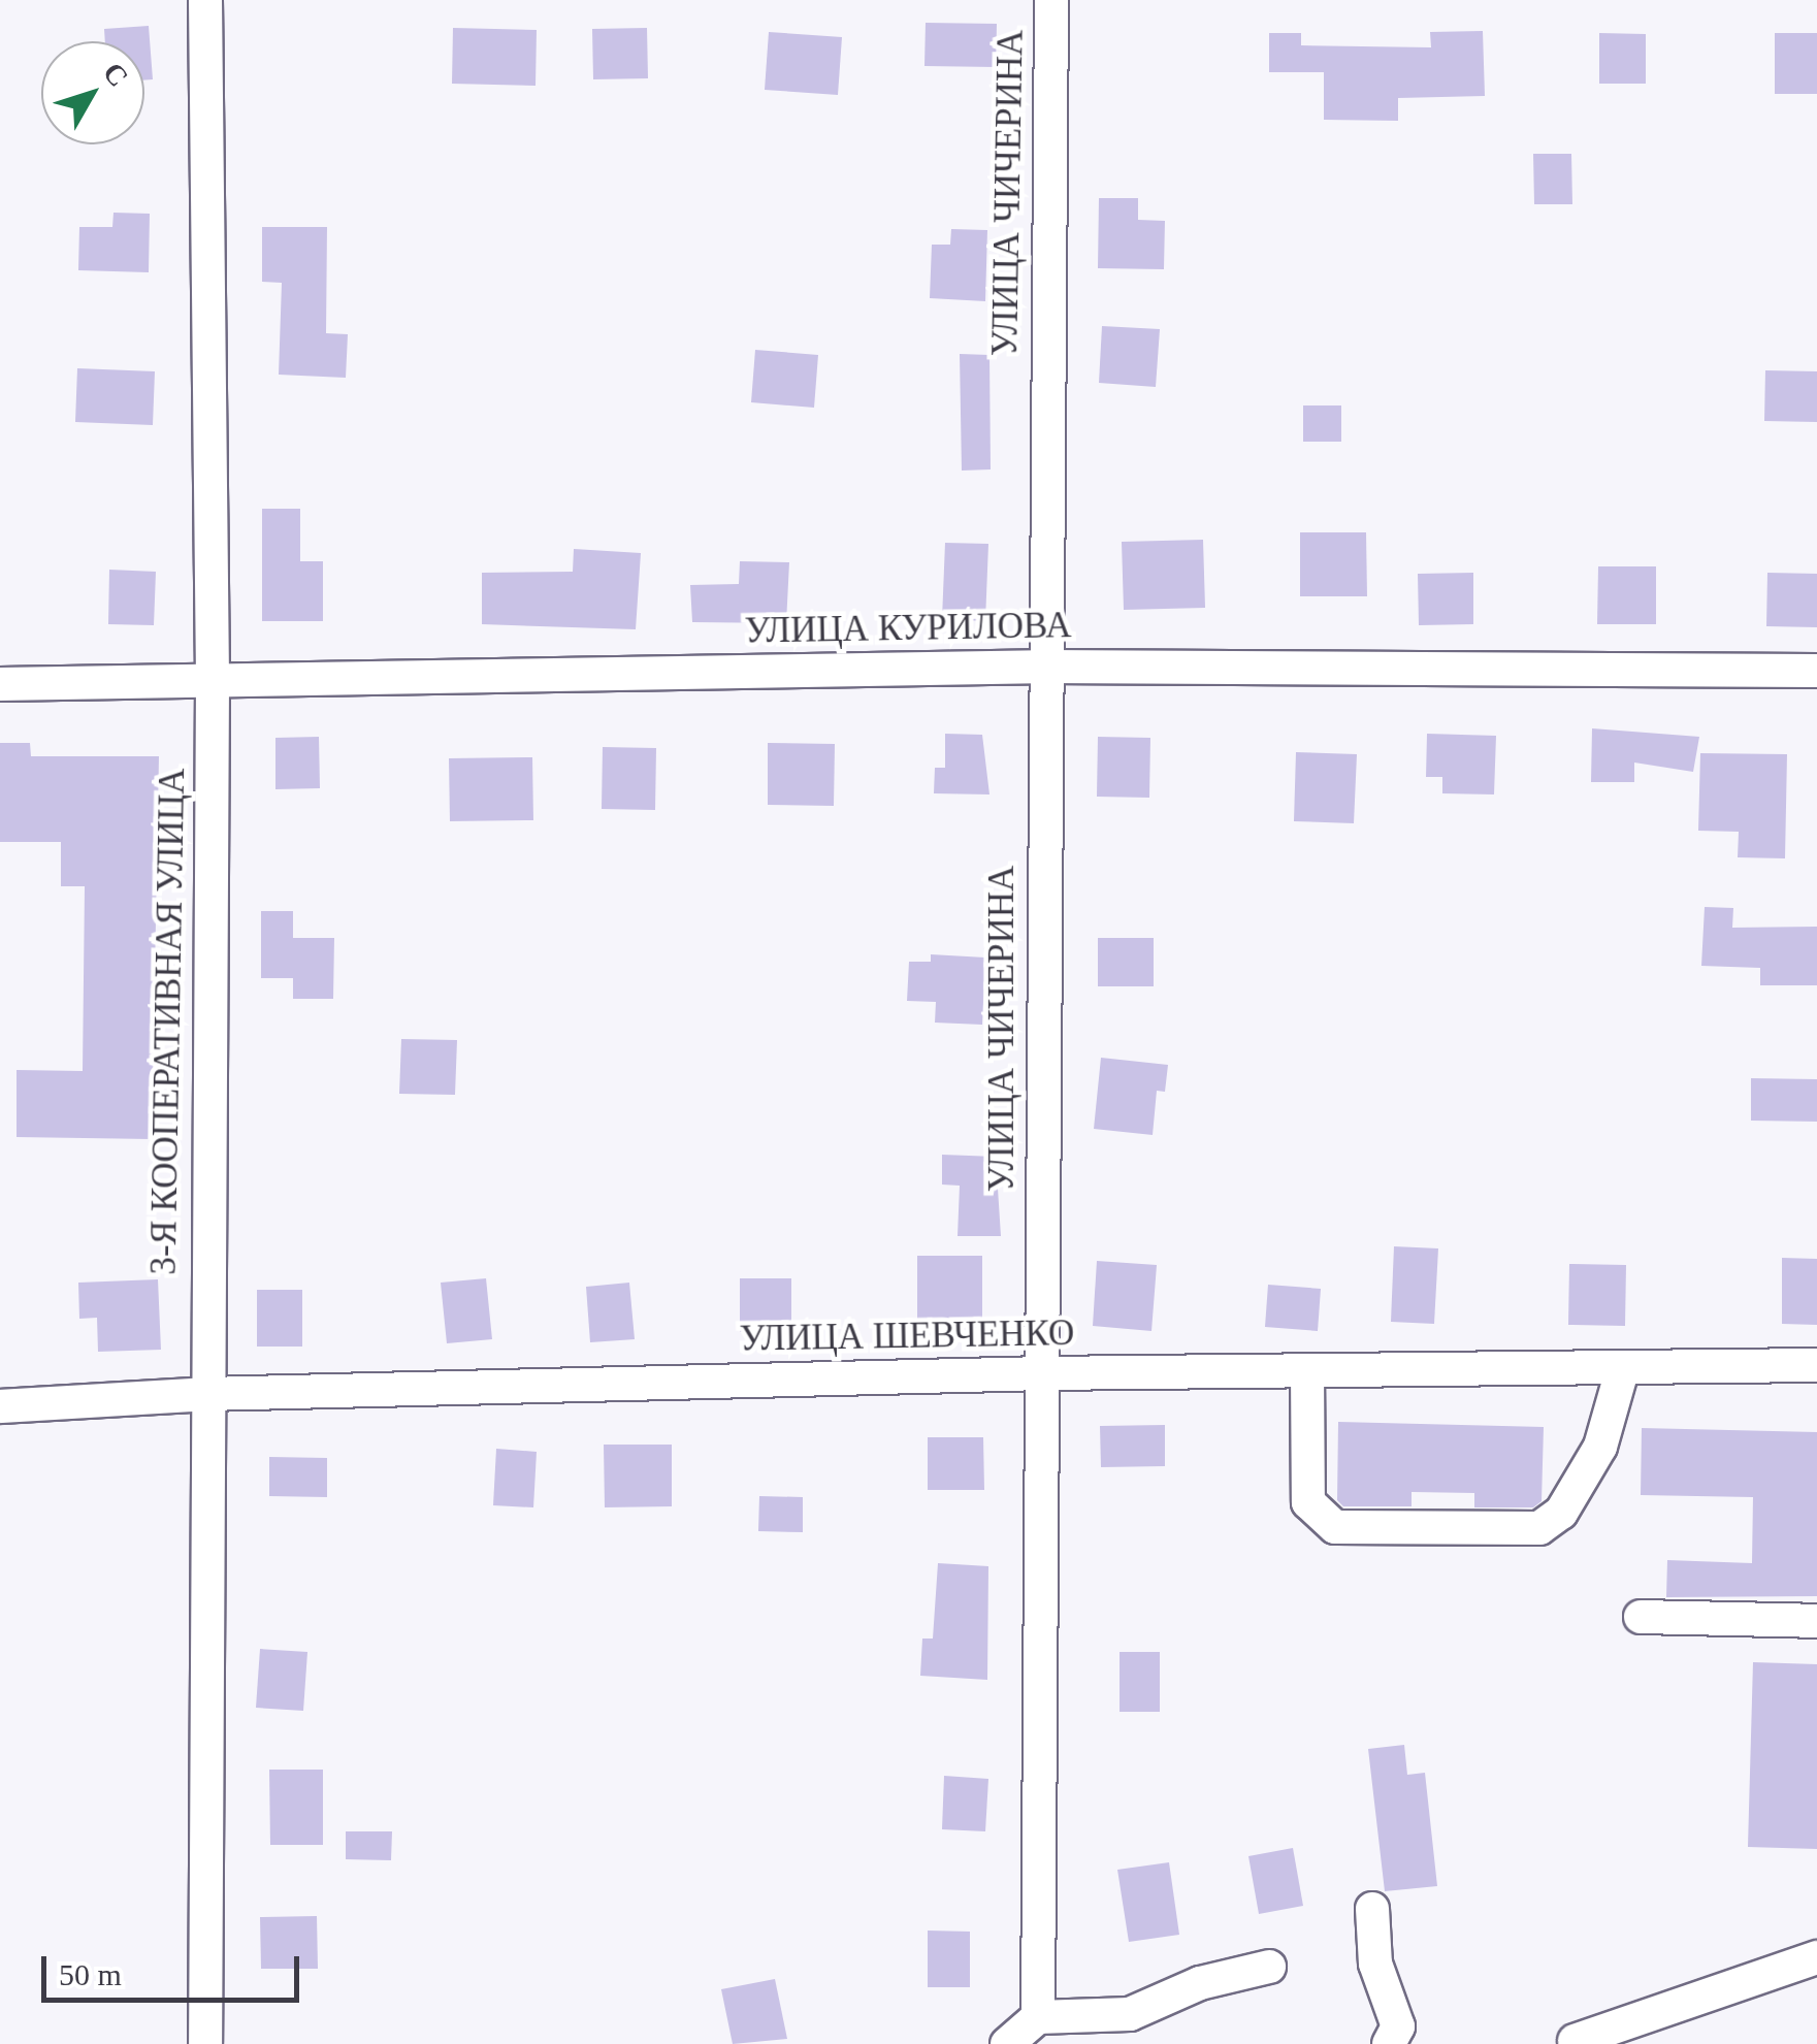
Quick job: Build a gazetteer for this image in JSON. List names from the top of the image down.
{
  "streets": {
    "street": [
      "УЛИЦА ЧИЧЕРИНА",
      "УЛИЦА КУРИЛОВА",
      "3-Я КООПЕРАТИВНАЯ УЛИЦА",
      "УЛИЦА ШЕВЧЕНКО"
    ]
  },
  "crossings": [
    ["УЛИЦА ЧИЧЕРИНА", "УЛИЦА КУРИЛОВА"],
    ["УЛИЦА ЧИЧЕРИНА", "УЛИЦА ШЕВЧЕНКО"],
    ["УЛИЦА КУРИЛОВА", "3-Я КООПЕРАТИВНАЯ УЛИЦА"],
    ["3-Я КООПЕРАТИВНАЯ УЛИЦА", "УЛИЦА ШЕВЧЕНКО"]
  ],
  "scale_bar": "50 m",
  "north": "top right"
}
